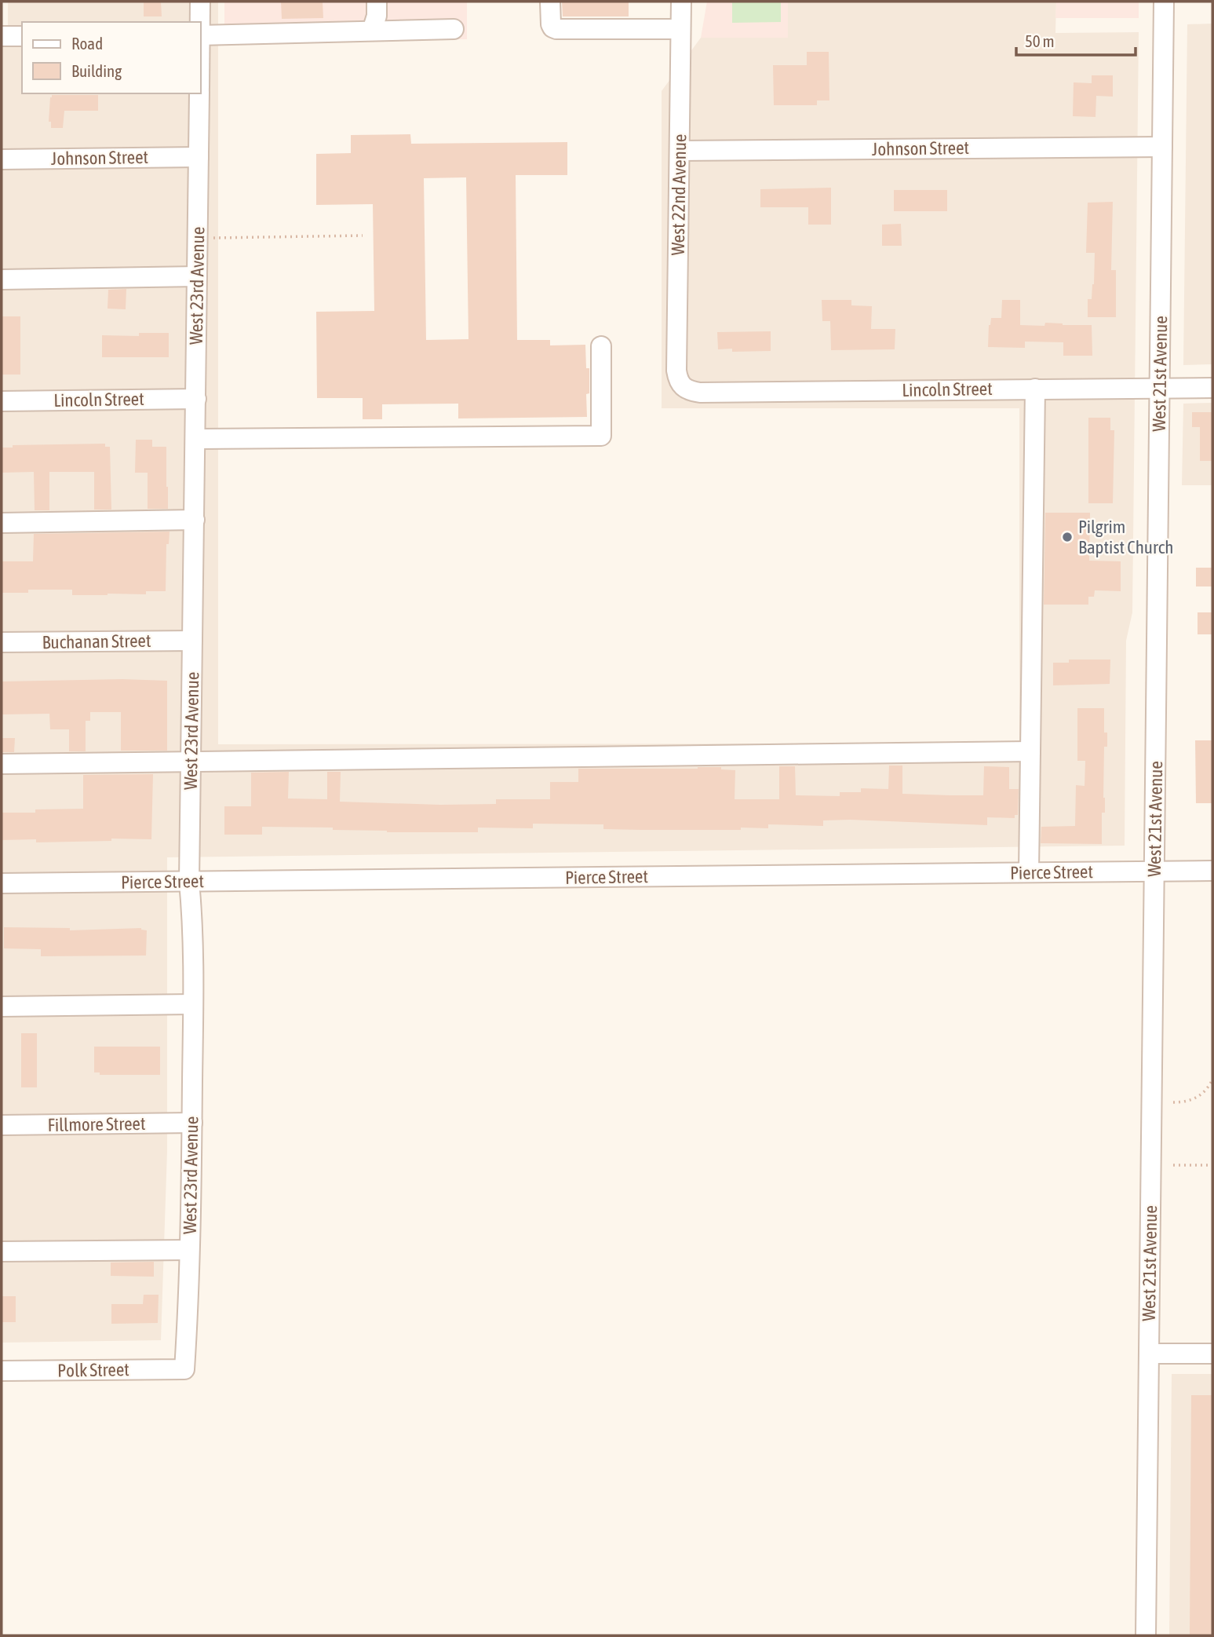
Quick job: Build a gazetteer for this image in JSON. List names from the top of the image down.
{
  "streets": {
    "street": [
      "Johnson Street",
      "West 22nd Avenue",
      "West 23rd Avenue",
      "West 21st Avenue",
      "Lincoln Street",
      "Buchanan Street",
      "Pierce Street",
      "Fillmore Street",
      "Polk Street"
    ]
  },
  "crossings": [
    ["Johnson Street", "West 22nd Avenue"],
    ["Johnson Street", "West 23rd Avenue"],
    ["Johnson Street", "West 21st Avenue"],
    ["West 22nd Avenue", "Lincoln Street"],
    ["West 23rd Avenue", "Lincoln Street"],
    ["West 23rd Avenue", "Buchanan Street"],
    ["West 23rd Avenue", "Pierce Street"],
    ["West 23rd Avenue", "Fillmore Street"],
    ["West 23rd Avenue", "Polk Street"],
    ["West 21st Avenue", "Lincoln Street"],
    ["West 21st Avenue", "Pierce Street"]
  ],
  "places": ["Pilgrim Baptist Church"],
  "legend": ["Road", "Building"],
  "scale_bar": "50 m"
}
